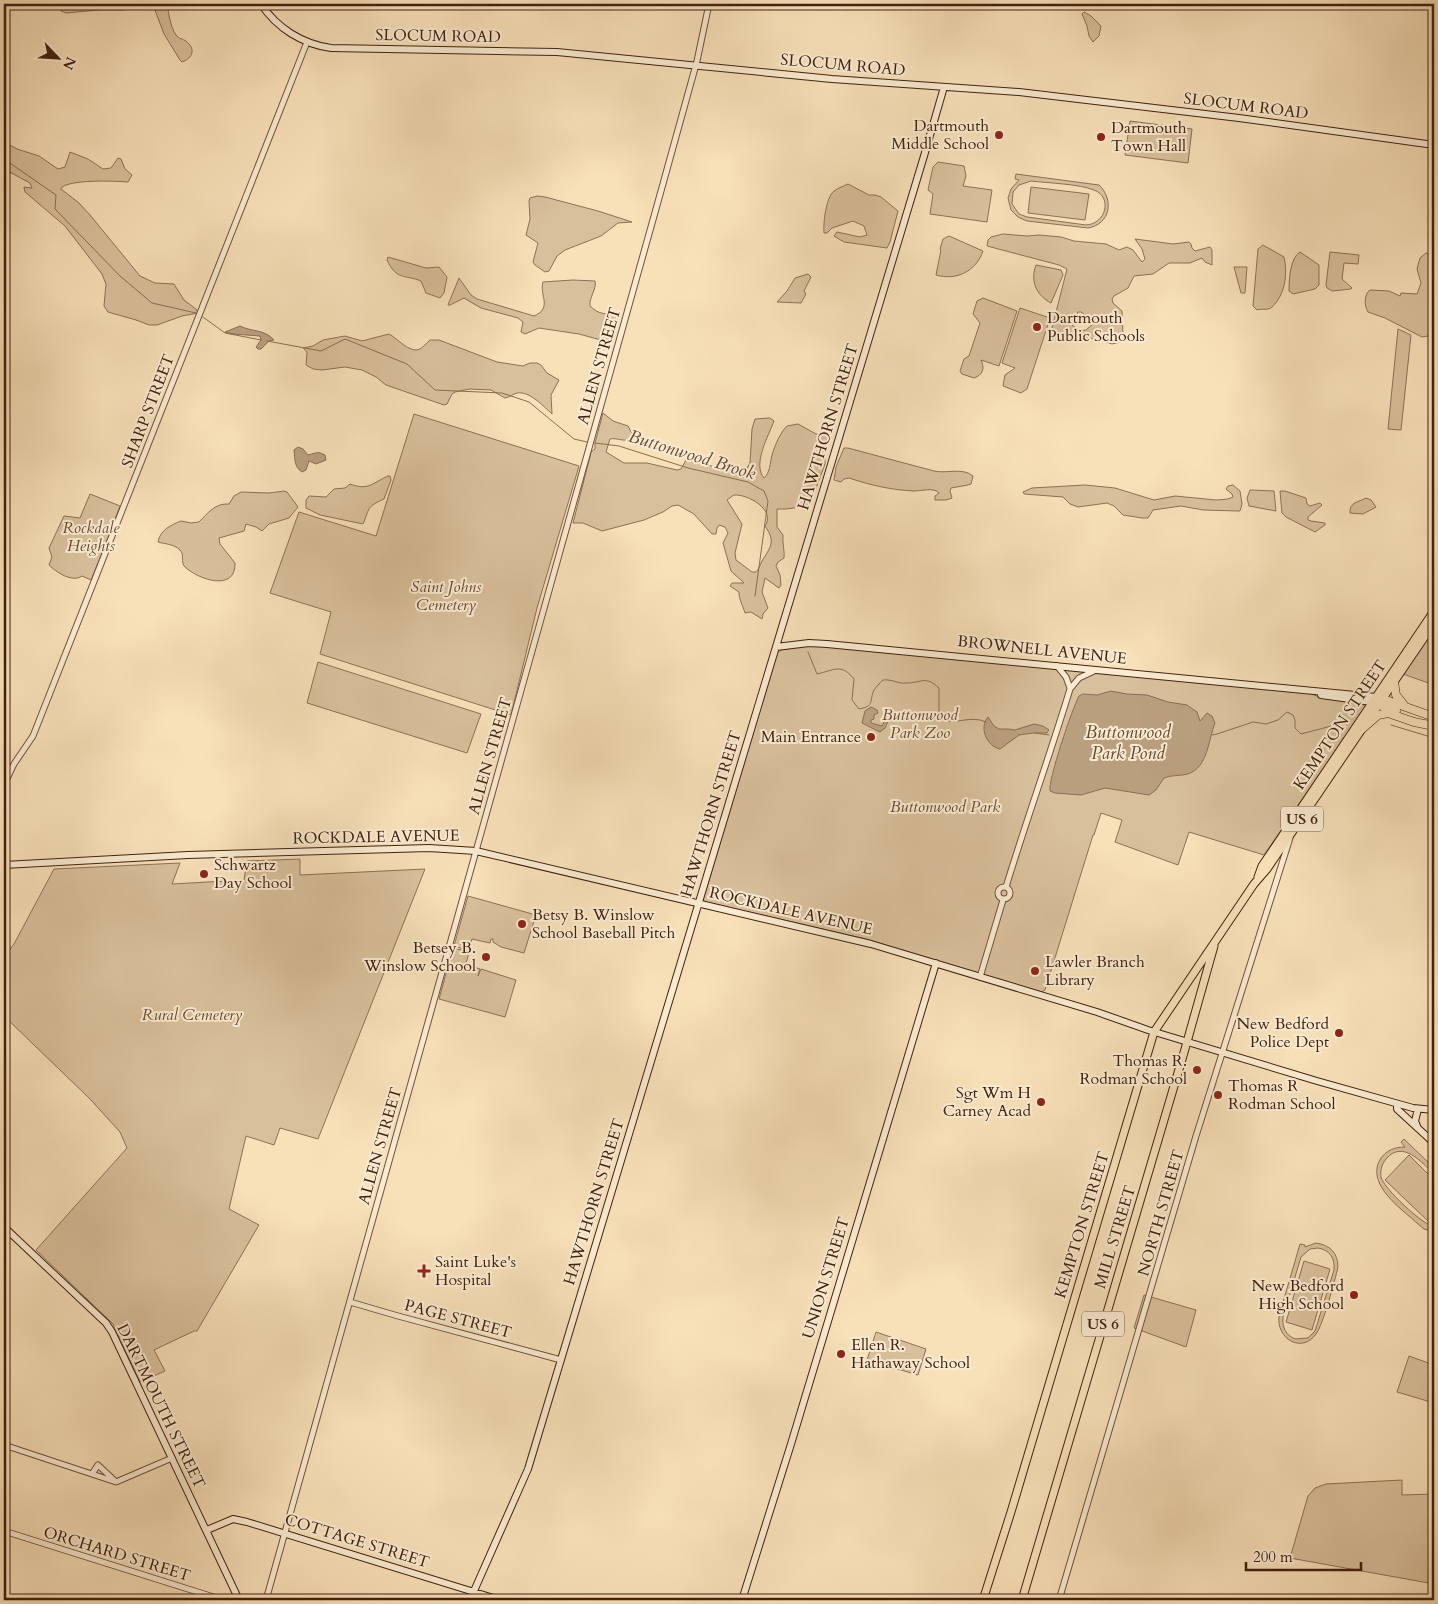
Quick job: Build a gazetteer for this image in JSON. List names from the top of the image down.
{
  "streets": {
    "main road": [
      "SLOCUM ROAD",
      "HAWTHORN STREET",
      "BROWNELL AVENUE",
      "KEMPTON STREET",
      "US 6",
      "ROCKDALE AVENUE",
      "MILL STREET",
      "UNION STREET",
      "DARTMOUTH STREET",
      "COTTAGE STREET"
    ],
    "street": [
      "ALLEN STREET",
      "SHARP STREET",
      "NORTH STREET",
      "PAGE STREET",
      "ORCHARD STREET"
    ]
  },
  "crossings": [
    ["SLOCUM ROAD", "ALLEN STREET"],
    ["SLOCUM ROAD", "SHARP STREET"],
    ["SLOCUM ROAD", "HAWTHORN STREET"],
    ["ALLEN STREET", "ROCKDALE AVENUE"],
    ["ALLEN STREET", "PAGE STREET"],
    ["ALLEN STREET", "COTTAGE STREET"],
    ["HAWTHORN STREET", "BROWNELL AVENUE"],
    ["HAWTHORN STREET", "ROCKDALE AVENUE"],
    ["HAWTHORN STREET", "PAGE STREET"],
    ["HAWTHORN STREET", "COTTAGE STREET"],
    ["BROWNELL AVENUE", "KEMPTON STREET"],
    ["KEMPTON STREET", "ROCKDALE AVENUE"],
    ["KEMPTON STREET", "NORTH STREET"],
    ["KEMPTON STREET", "MILL STREET"],
    ["ROCKDALE AVENUE", "NORTH STREET"],
    ["ROCKDALE AVENUE", "MILL STREET"],
    ["ROCKDALE AVENUE", "UNION STREET"],
    ["DARTMOUTH STREET", "COTTAGE STREET"]
  ],
  "water": ["Buttonwood Brook", "Buttonwood Park Pond"],
  "parks": [
    "Rockdale Heights",
    "Saint Johns Cemetery",
    "Buttonwood Park Zoo",
    "Buttonwood Park",
    "Rural Cemetery"
  ],
  "places": {
    "other": [
      "Dartmouth Middle School",
      "Dartmouth Town Hall",
      "Dartmouth Public Schools",
      "Main Entrance",
      "Schwartz Day School",
      "Betsy B. Winslow School Baseball Pitch",
      "Betsey B. Winslow School",
      "Lawler Branch Library",
      "New Bedford Police Dept",
      "Thomas R. Rodman School",
      "Thomas R Rodman School",
      "Sgt Wm H Carney Acad",
      "New Bedford High School",
      "Ellen R. Hathaway School"
    ],
    "health": ["Saint Luke's Hospital"]
  },
  "scale_bar": "200 m",
  "north": "bottom right"
}
